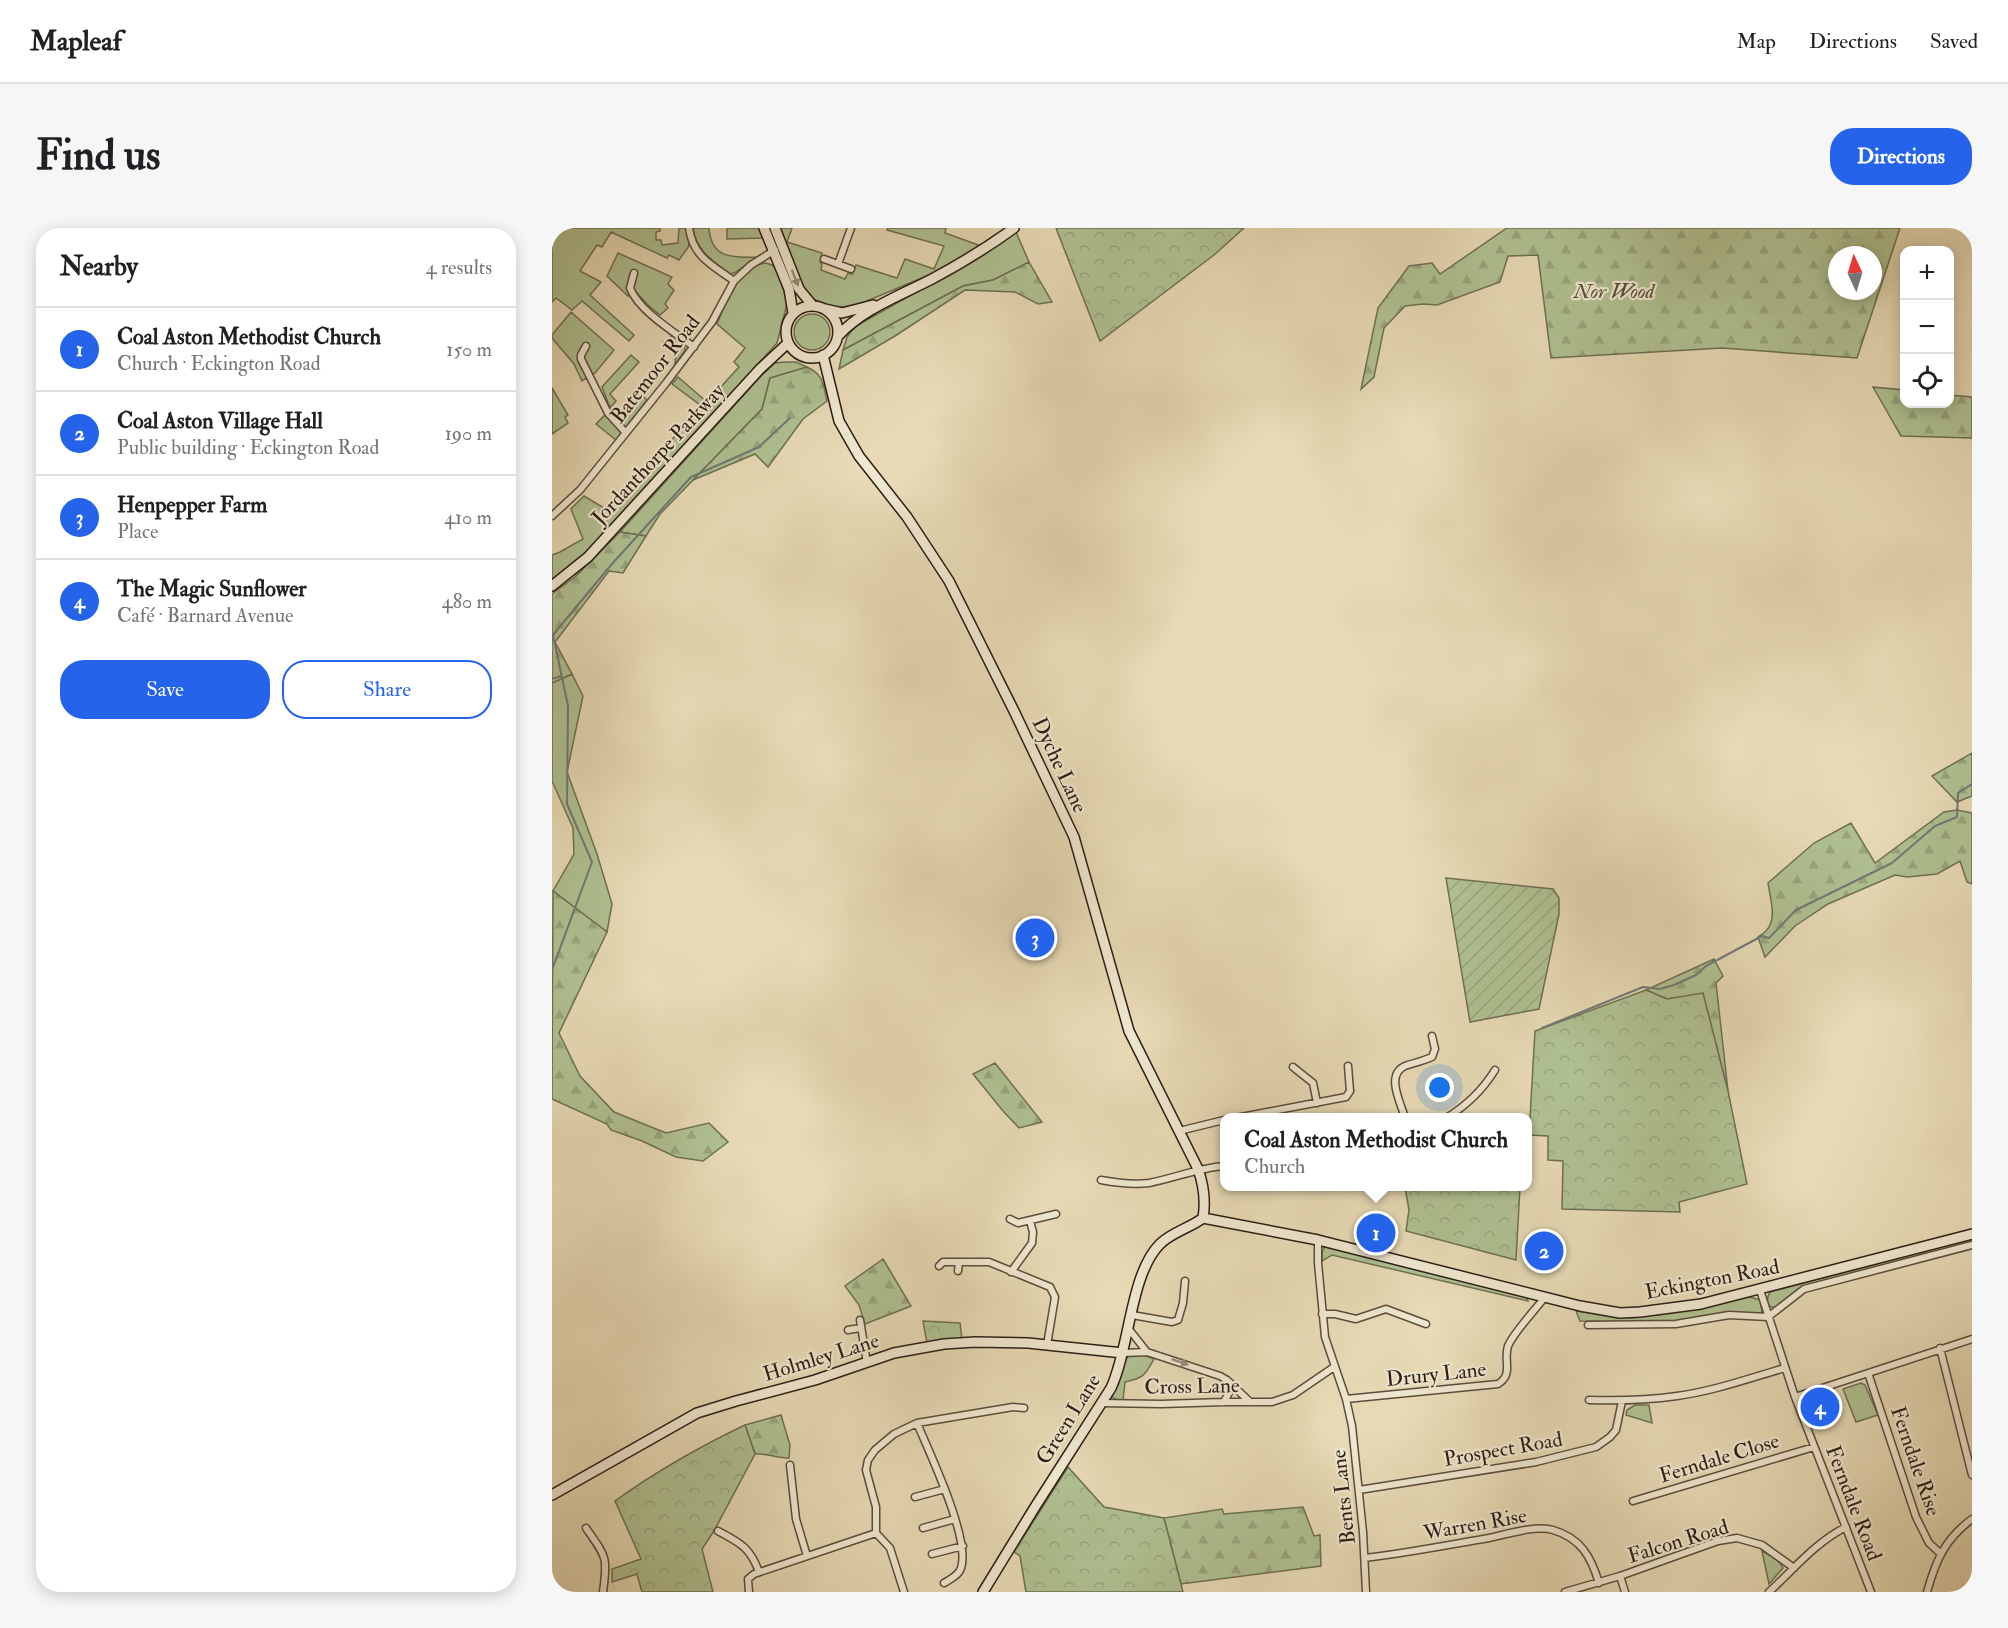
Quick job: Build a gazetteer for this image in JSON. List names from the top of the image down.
{
  "streets": {
    "main road": [
      "Jordanthorpe Parkway",
      "Dyche Lane",
      "Eckington Road",
      "Holmley Lane",
      "Green Lane"
    ],
    "street": [
      "Batemoor Road",
      "Drury Lane",
      "Cross Lane",
      "Prospect Road",
      "Ferndale Close",
      "Ferndale Rise",
      "Bents Lane",
      "Ferndale Road",
      "Warren Rise",
      "Falcon Road"
    ]
  },
  "crossings": [
    ["Jordanthorpe Parkway", "Dyche Lane"],
    ["Dyche Lane", "Eckington Road"],
    ["Dyche Lane", "Cross Lane"],
    ["Dyche Lane", "Green Lane"],
    ["Dyche Lane", "Bents Lane"],
    ["Eckington Road", "Drury Lane"],
    ["Eckington Road", "Cross Lane"],
    ["Eckington Road", "Green Lane"],
    ["Eckington Road", "Bents Lane"],
    ["Eckington Road", "Ferndale Road"],
    ["Holmley Lane", "Green Lane"],
    ["Drury Lane", "Bents Lane"],
    ["Cross Lane", "Green Lane"],
    ["Cross Lane", "Bents Lane"],
    ["Green Lane", "Bents Lane"],
    ["Prospect Road", "Bents Lane"],
    ["Ferndale Close", "Ferndale Road"],
    ["Bents Lane", "Warren Rise"],
    ["Warren Rise", "Falcon Road"]
  ],
  "parks": ["Nor Wood"],
  "north": "top",
  "page": {
    "header": "Mapleaf",
    "nav": ["Map", "Directions", "Saved"],
    "buttons": [
      "Directions",
      ["Save", "Share"]
    ],
    "title": "Find us",
    "heading": ["Nearby", "4 results"],
    "map_buttons": ["+", "−"],
    "list": [
      {
        "mark": "1",
        "name": "Coal Aston Methodist Church",
        "note": "Church · Eckington Road",
        "value": "150 m"
      },
      {
        "mark": "2",
        "name": "Coal Aston Village Hall",
        "note": "Public building · Eckington Road",
        "value": "190 m"
      },
      {
        "mark": "3",
        "name": "Henpepper Farm",
        "note": "Place",
        "value": "410 m"
      },
      {
        "mark": "4",
        "name": "The Magic Sunflower",
        "note": "Café · Barnard Avenue",
        "value": "480 m"
      }
    ],
    "pins": [
      "3",
      "1",
      "2",
      "4"
    ],
    "popup": ["Coal Aston Methodist Church", "Church"]
  }
}
